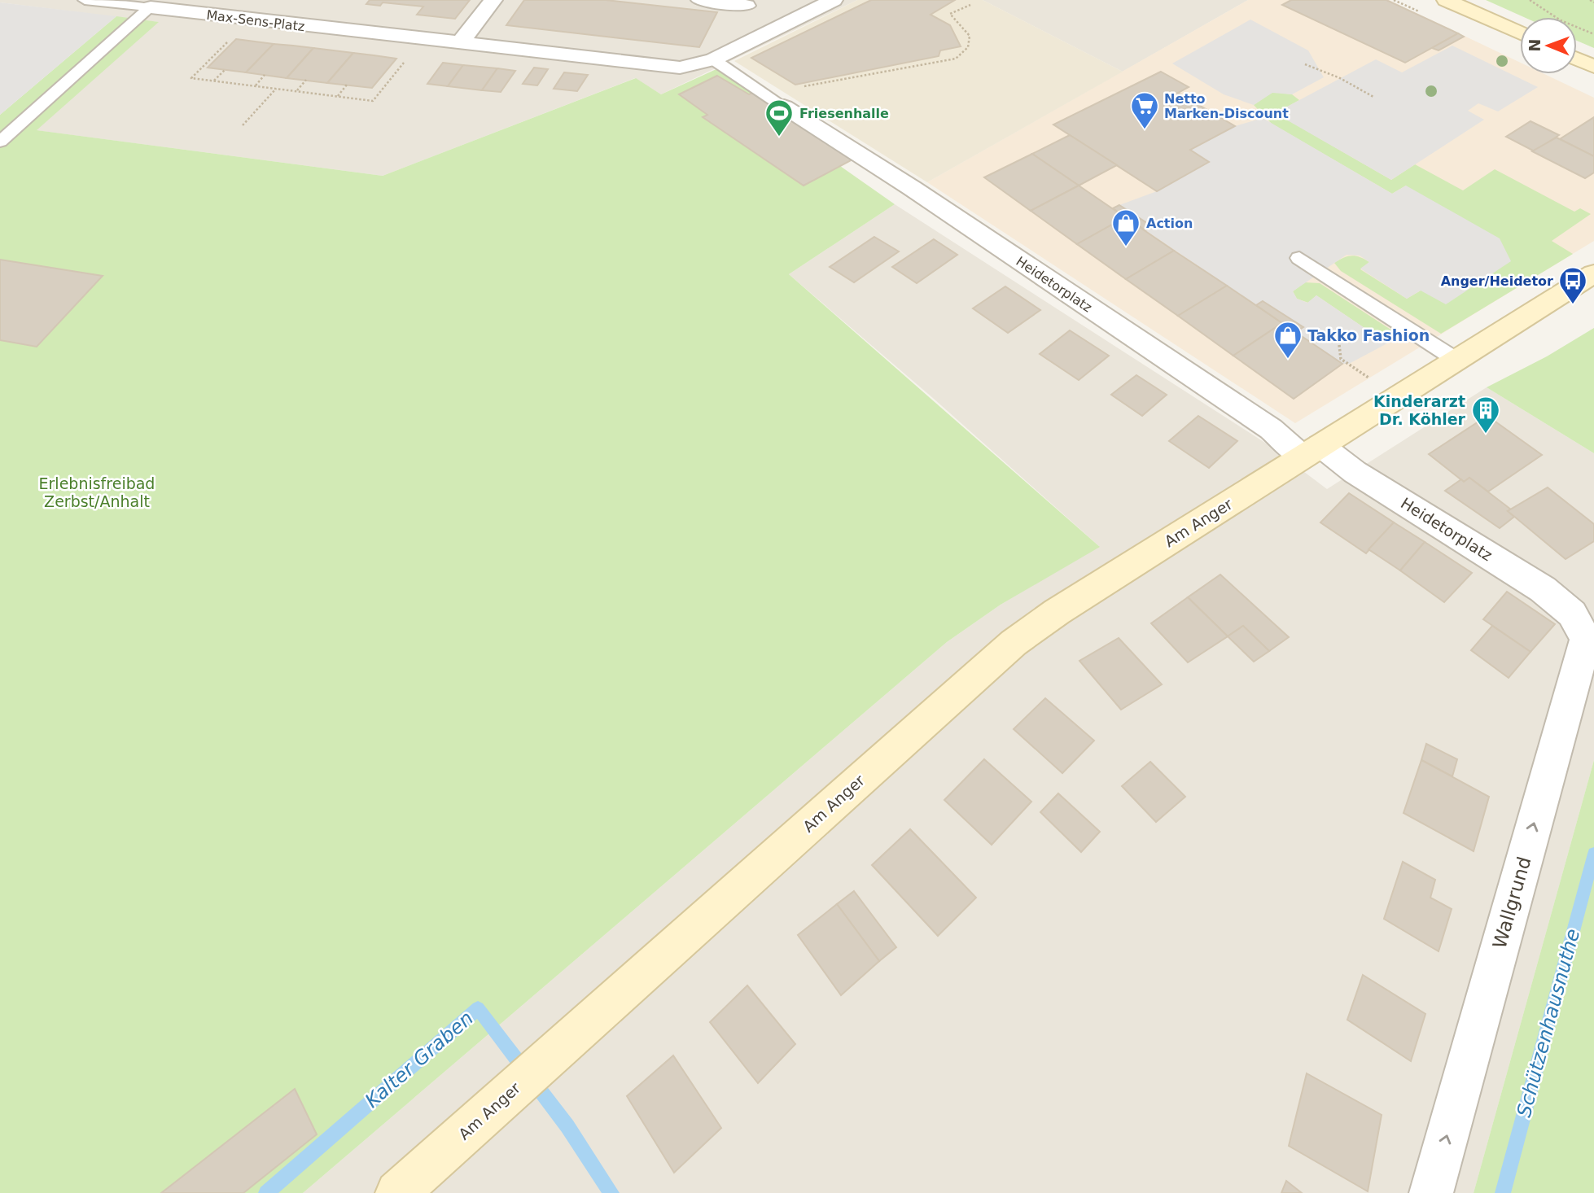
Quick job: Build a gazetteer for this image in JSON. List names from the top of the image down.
{
  "streets": {
    "street": [
      "Max-Sens-Platz",
      "Heidetorplatz",
      "Am Anger",
      "Wallgrund"
    ]
  },
  "crossings": [
    ["Heidetorplatz", "Am Anger"],
    ["Heidetorplatz", "Wallgrund"]
  ],
  "one_way": ["Wallgrund"],
  "water": ["Schützenhausnuthe", "Kalter Graben"],
  "parks": ["Erlebnisfreibad Zerbst/Anhalt"],
  "places": {
    "supermarket": ["Netto Marken-Discount"],
    "sports": ["Friesenhalle"],
    "shop": ["Action", "Takko Fashion"],
    "bus stop": ["Anger/Heidetor"],
    "building": ["Kinderarzt Dr. Köhler"]
  },
  "north": "left"
}
